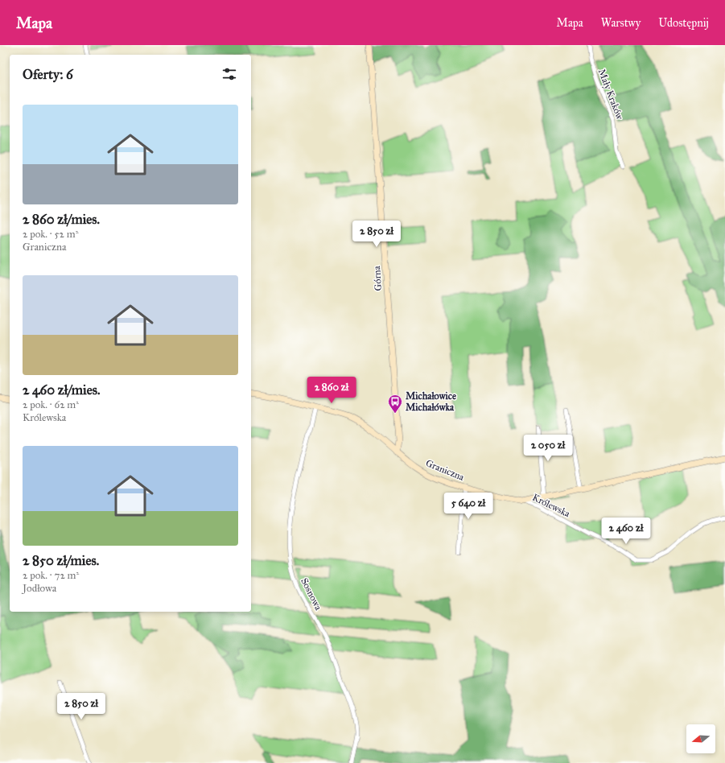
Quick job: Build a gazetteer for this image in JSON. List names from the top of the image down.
{
  "streets": {
    "street": [
      "Mały Kraków",
      "Górna",
      "Graniczna",
      "Królewska",
      "Sosnowa"
    ]
  },
  "crossings": [
    ["Górna", "Graniczna"],
    ["Graniczna", "Królewska"],
    ["Graniczna", "Sosnowa"]
  ],
  "places": {
    "bus stop": ["Michałowice Michałówka"]
  },
  "north": "left",
  "page": {
    "header": "Mapa",
    "nav": ["Mapa", "Warstwy", "Udostępnij"],
    "heading": "Oferty: 6",
    "list": [
      {
        "name": "2 860 zł/mies.",
        "note": "2 pok. · 52 m² · Graniczna"
      },
      {
        "name": "2 460 zł/mies.",
        "note": "2 pok. · 62 m² · Królewska"
      },
      {
        "name": "2 850 zł/mies.",
        "note": "2 pok. · 72 m² · Jodłowa"
      }
    ],
    "price": [
      "2 850 zł",
      "2 860 zł",
      "2 050 zł",
      "5 640 zł",
      "2 460 zł",
      "2 850 zł"
    ]
  }
}
